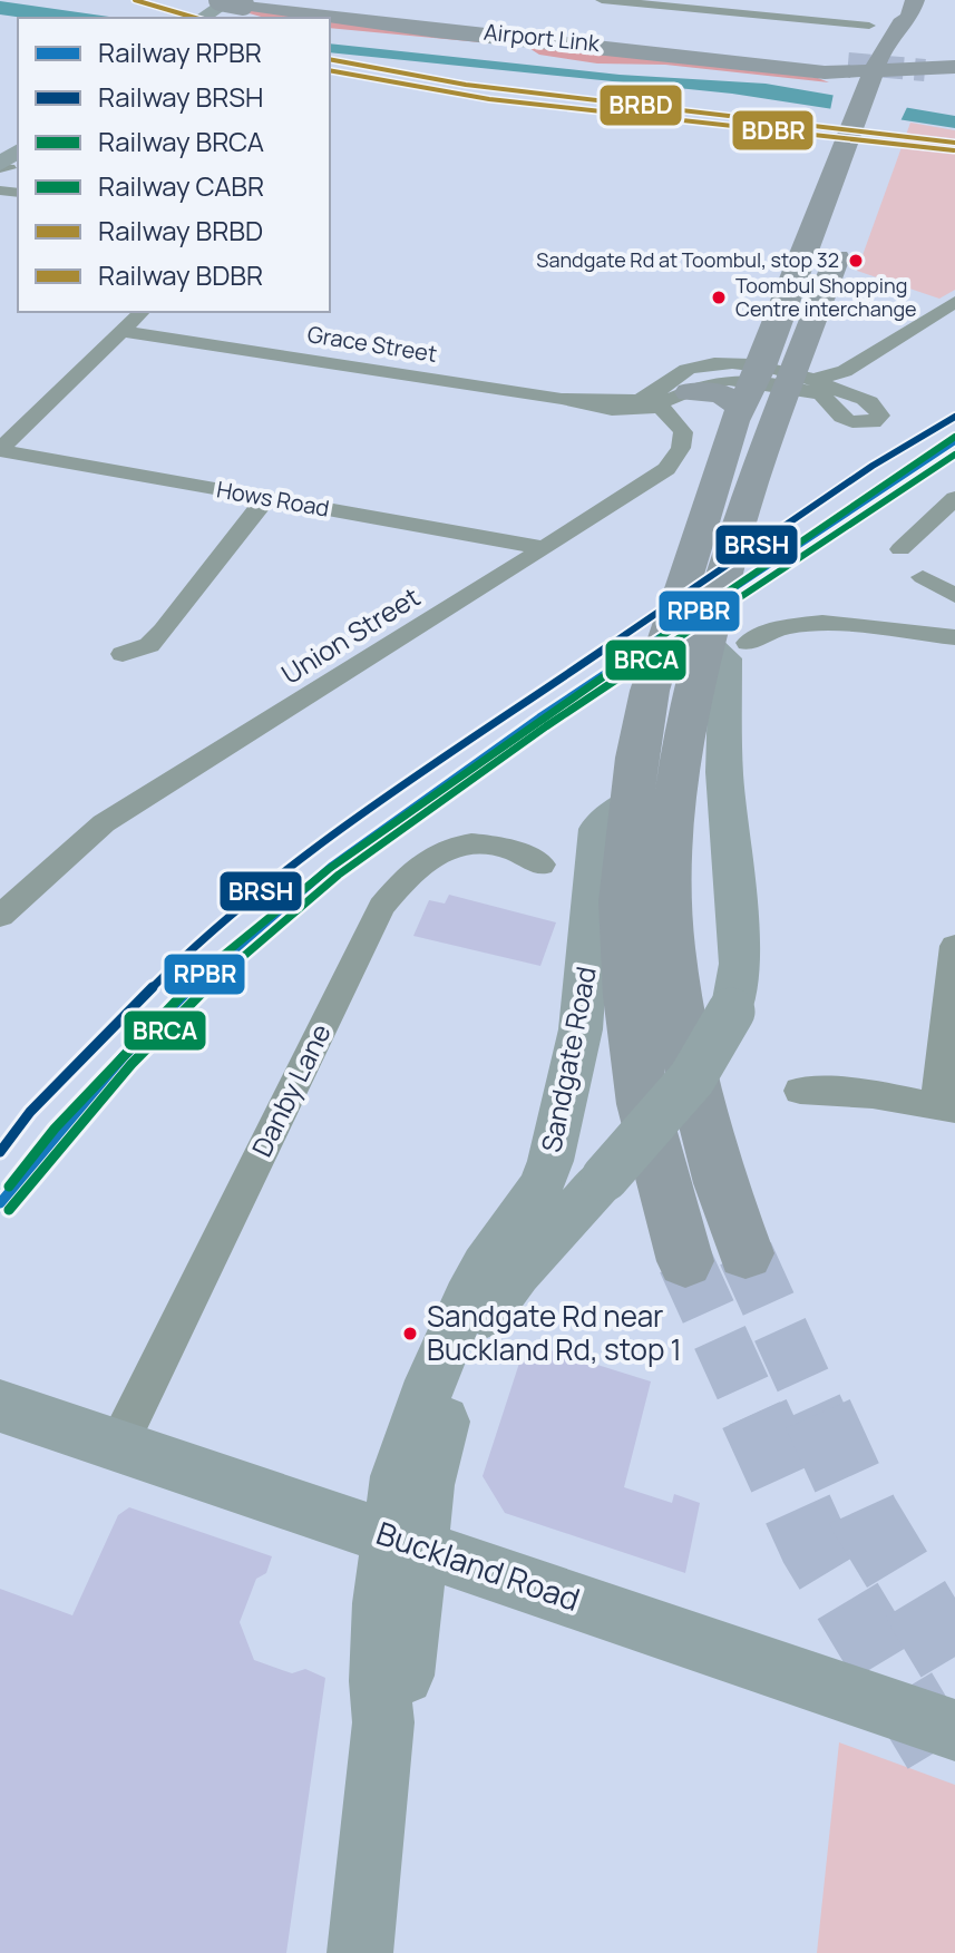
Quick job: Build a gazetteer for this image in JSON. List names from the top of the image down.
{
  "streets": {
    "highway": ["Airport Link", "Sandgate Road"],
    "street": [
      "Grace Street",
      "Hows Road",
      "Union Street",
      "Danby Lane",
      "Buckland Road"
    ]
  },
  "crossings": [
    ["Grace Street", "Union Street"],
    ["Grace Street", "Sandgate Road"],
    ["Hows Road", "Union Street"],
    ["Sandgate Road", "Buckland Road"],
    ["Danby Lane", "Buckland Road"]
  ],
  "places": ["Sandgate Rd at Toombul, stop 32", "Toombul Shopping Centre interchange", "Sandgate Rd near Buckland Rd, stop 1"],
  "lines": [
    "rail line BRBD",
    "rail line BDBR",
    "rail line BRSH",
    "rail line CABR",
    "rail line RPBR",
    "rail line BRCA"
  ],
  "legend": [
    "Railway RPBR",
    "Railway BRSH",
    "Railway BRCA",
    "Railway CABR",
    "Railway BRBD",
    "Railway BDBR"
  ]
}
